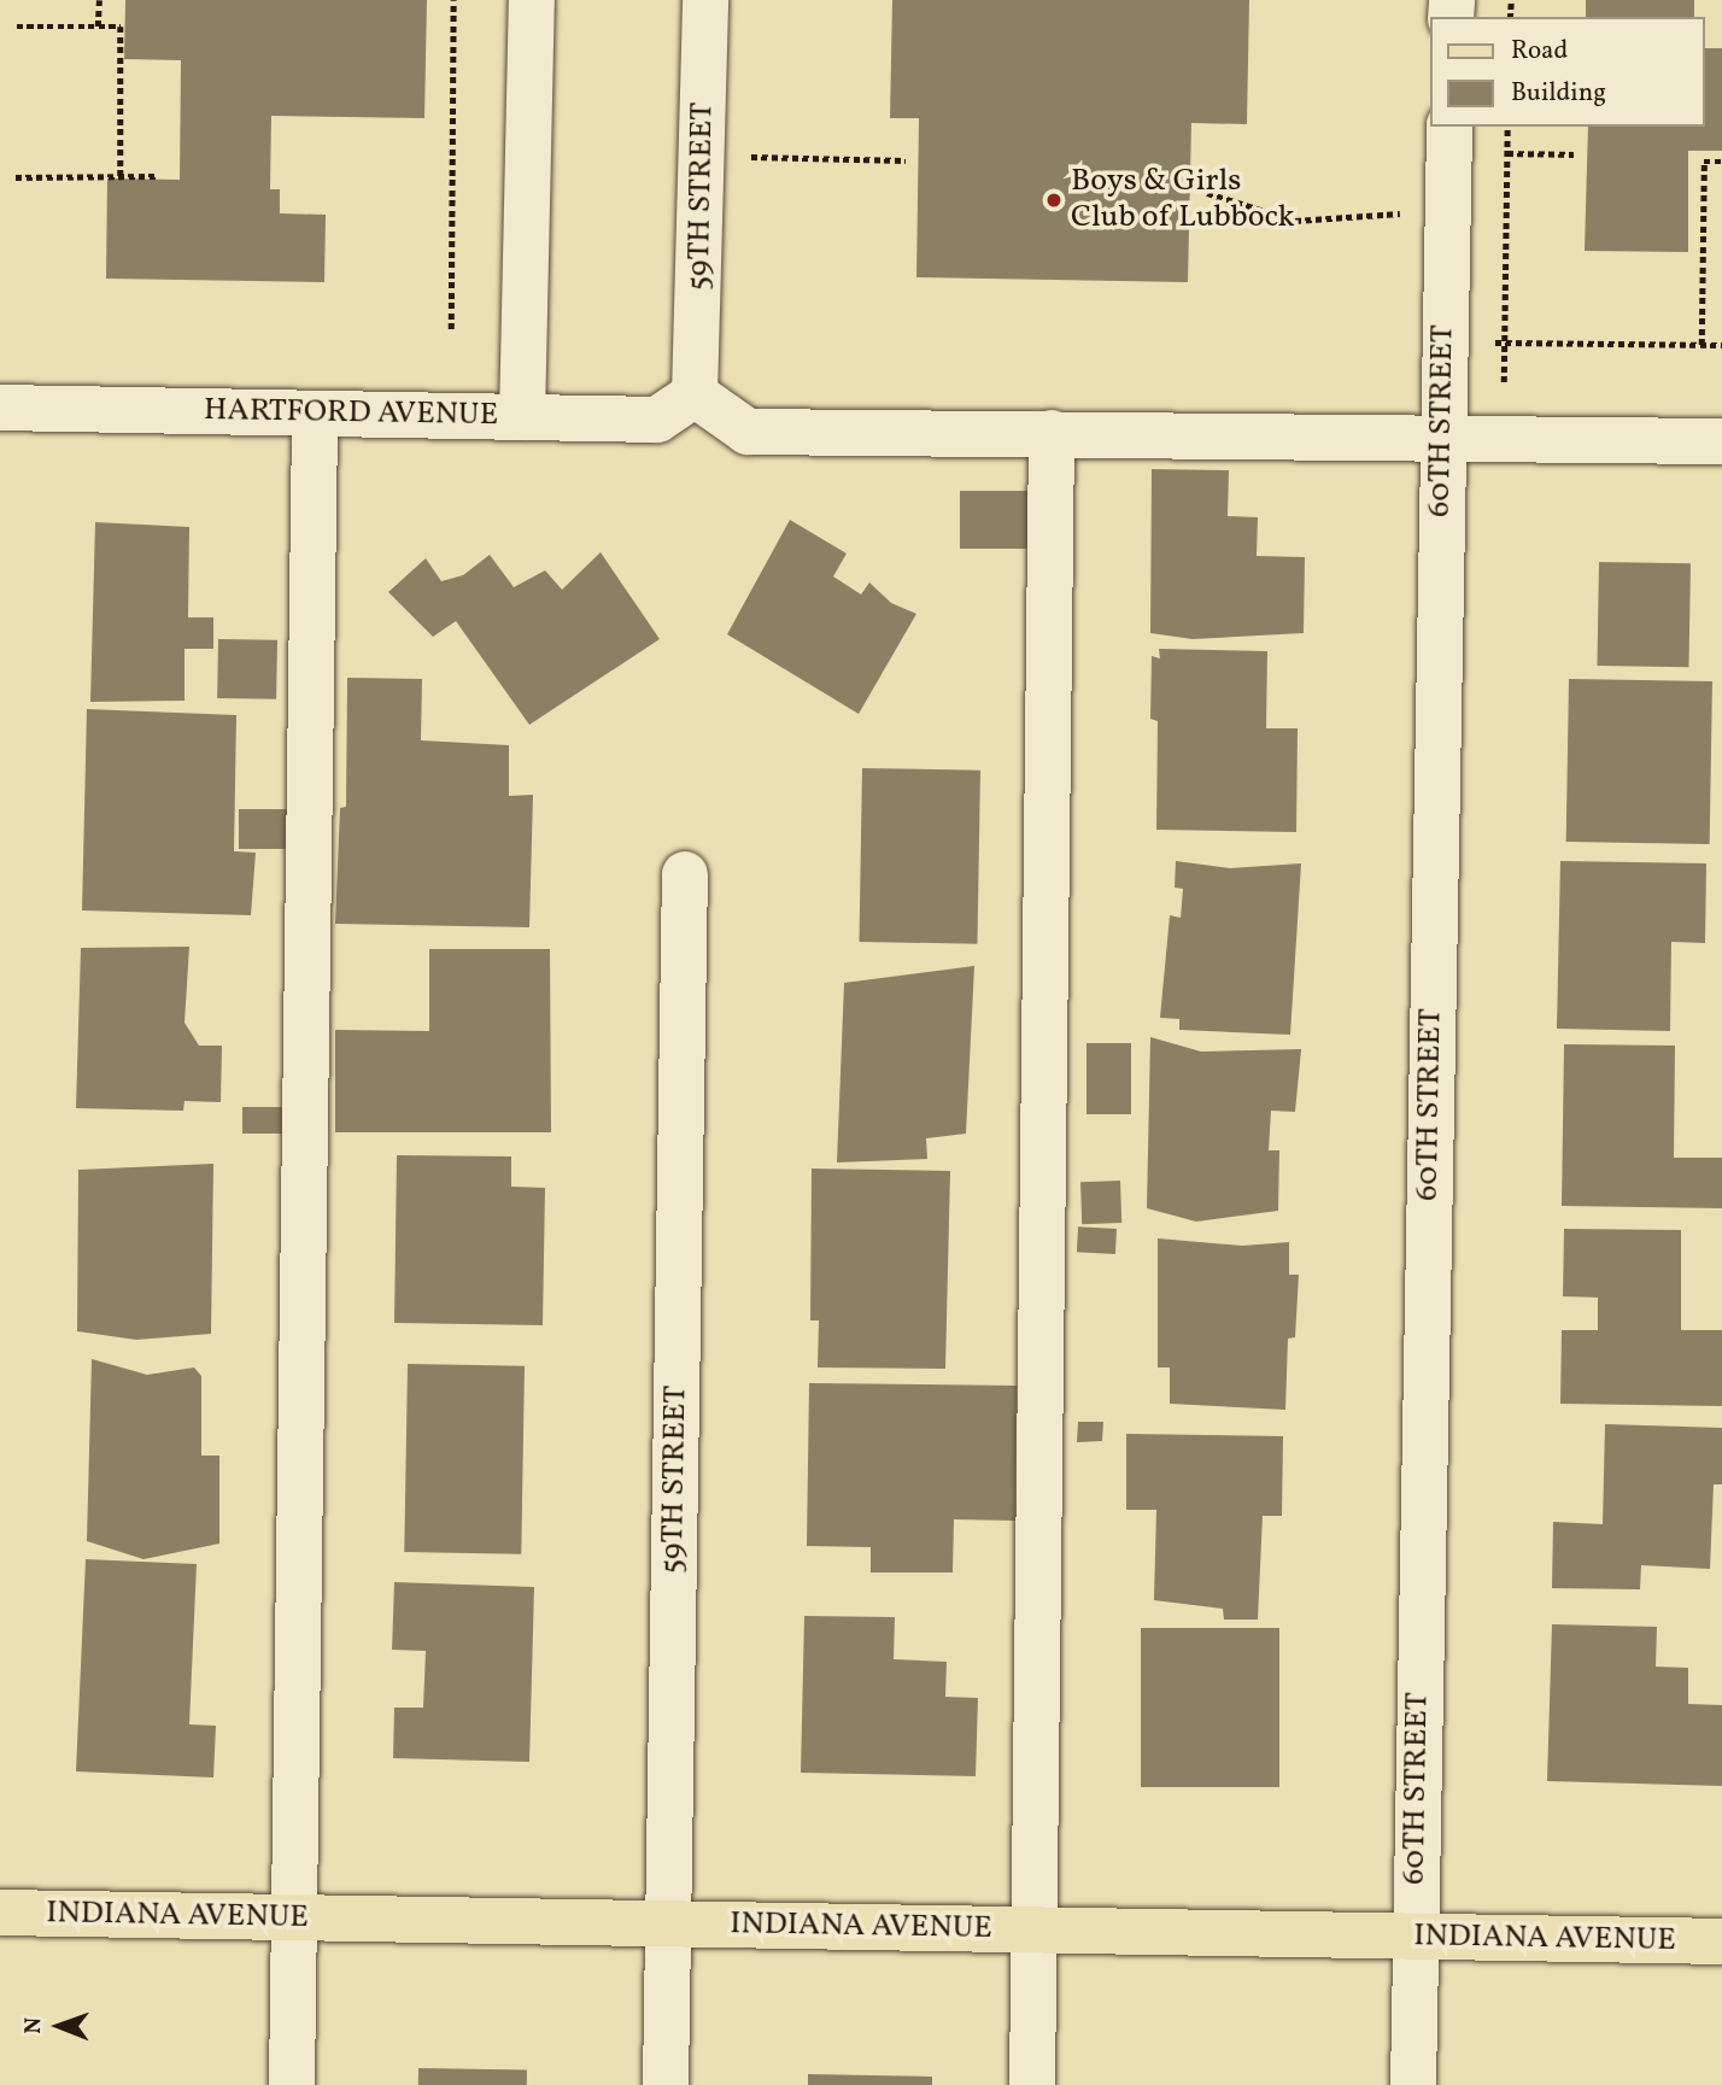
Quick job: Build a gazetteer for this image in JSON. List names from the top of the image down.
{
  "streets": {
    "main road": ["INDIANA AVENUE"],
    "street": ["59TH STREET", "HARTFORD AVENUE", "60TH STREET"]
  },
  "crossings": [
    ["59TH STREET", "HARTFORD AVENUE"],
    ["59TH STREET", "INDIANA AVENUE"],
    ["60TH STREET", "INDIANA AVENUE"]
  ],
  "places": ["Boys & Girls Club of Lubbock"],
  "legend": ["Road", "Building"],
  "north": "left"
}
